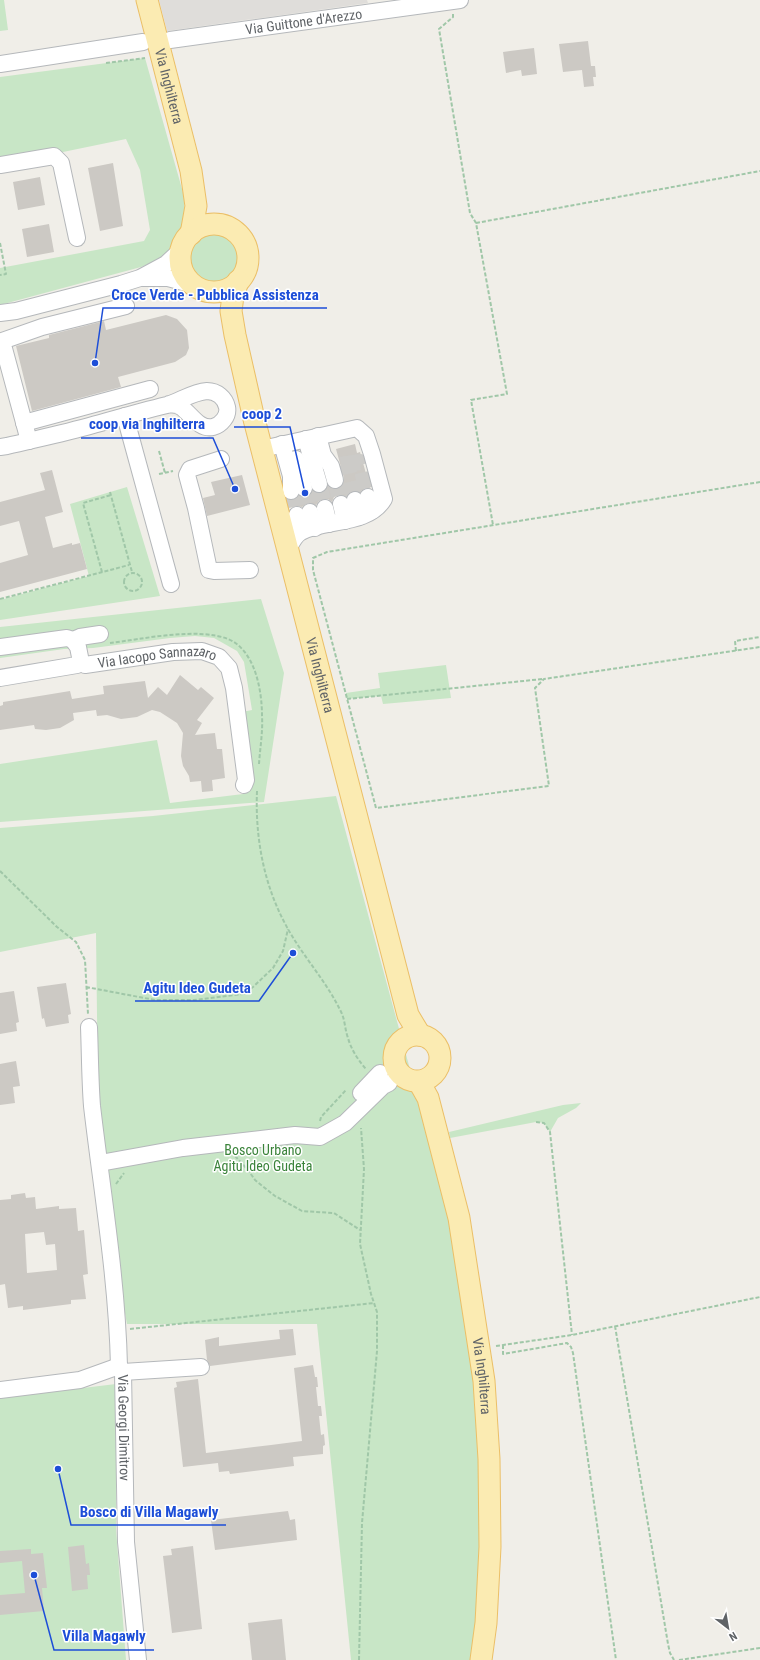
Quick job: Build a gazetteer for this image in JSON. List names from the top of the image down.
{
  "streets": {
    "main road": ["Via Inghilterra"],
    "street": ["Via Guittone d'Arezzo", "Via Iacopo Sannazaro", "Via Georgi Dimitrov"]
  },
  "parks": ["Bosco Urbano Agitu Ideo Gudeta"],
  "places": [
    "Croce Verde - Pubblica Assistenza",
    "coop via Inghilterra",
    "coop 2",
    "Agitu Ideo Gudeta",
    "Bosco di Villa Magawly",
    "Villa Magawly"
  ],
  "north": "bottom right"
}
